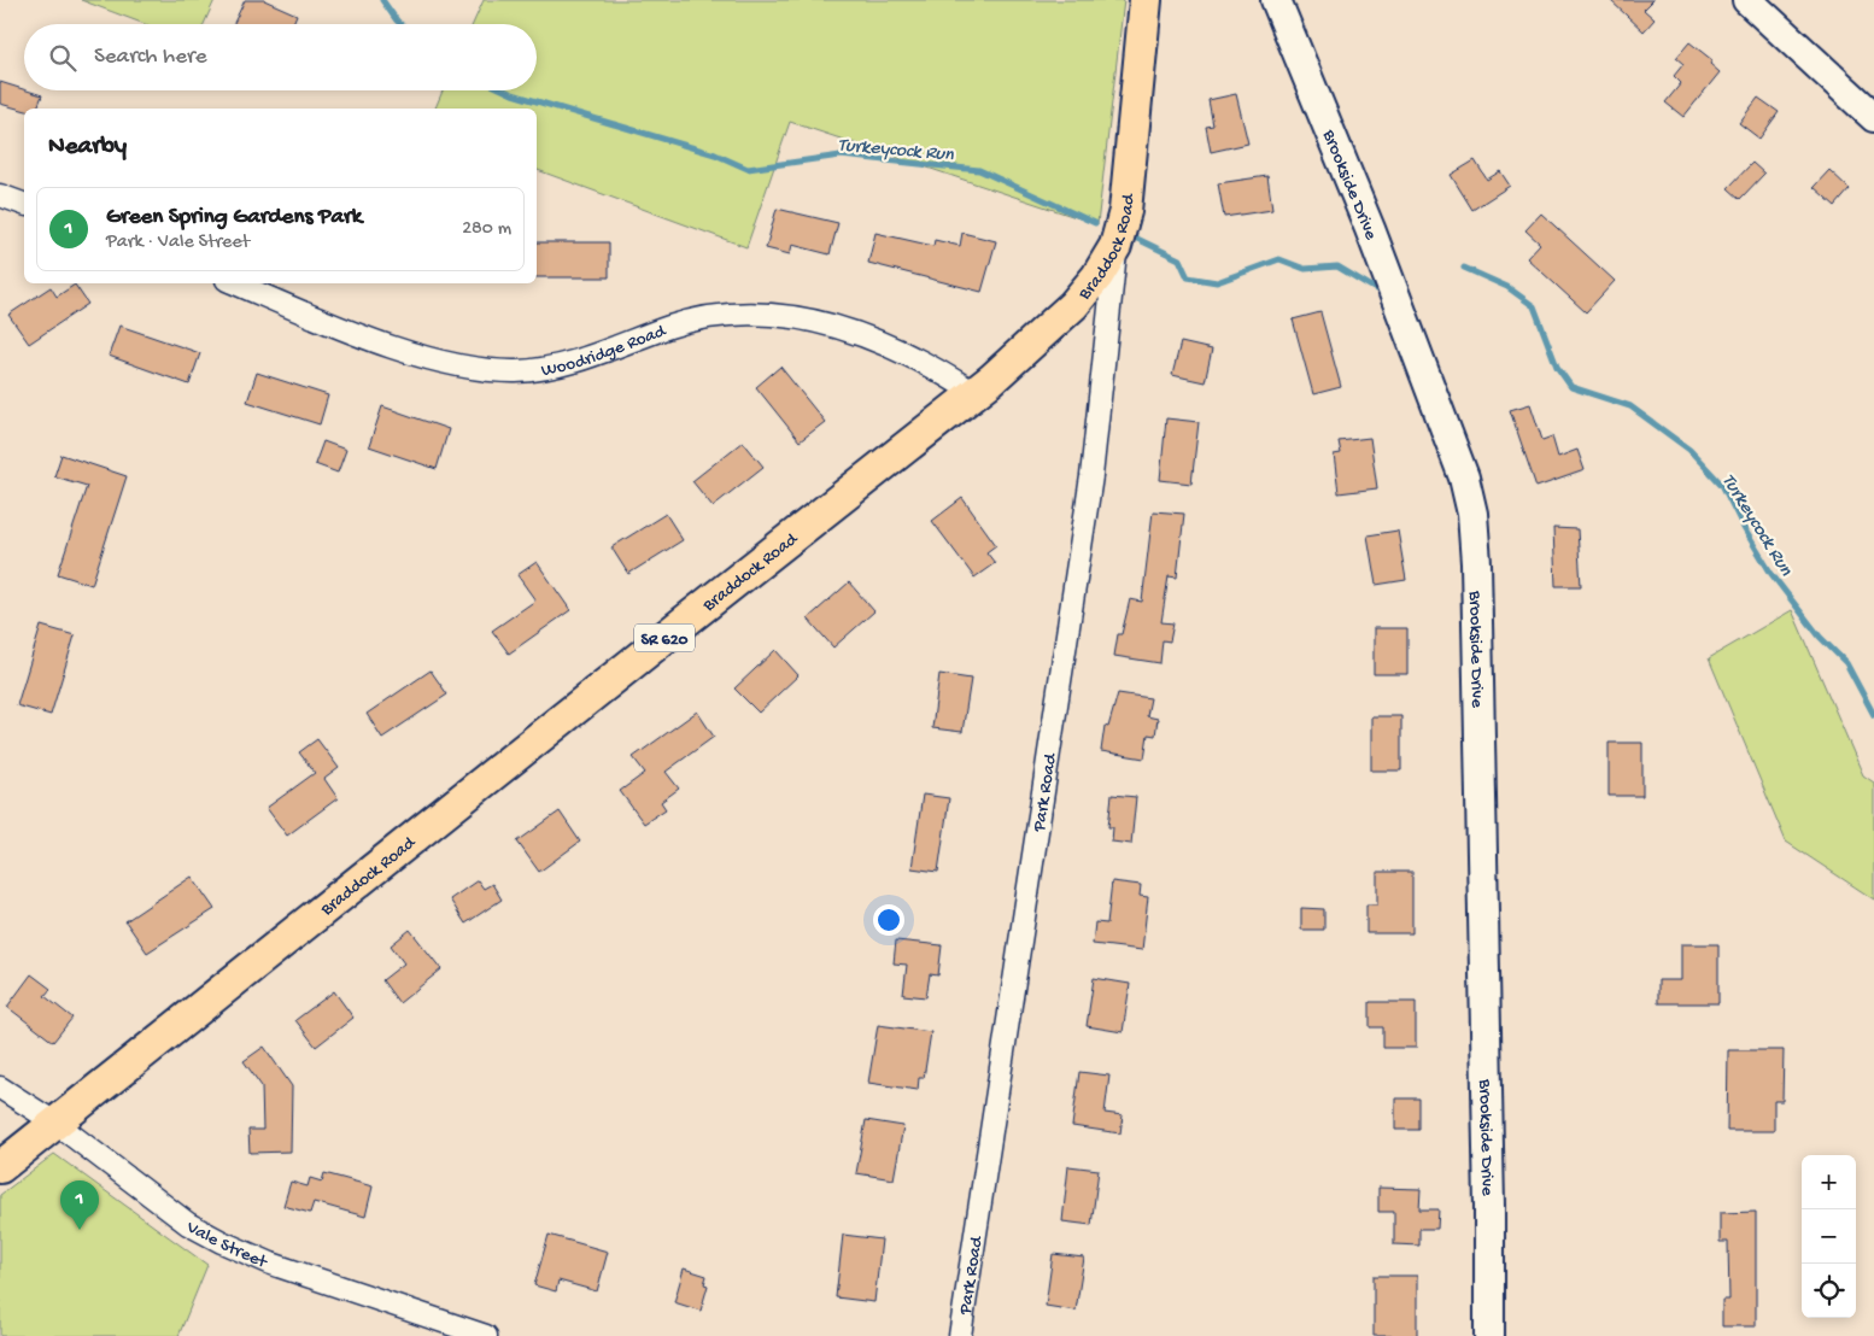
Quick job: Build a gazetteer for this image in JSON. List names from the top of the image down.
{
  "streets": {
    "main road": ["Braddock Road", "SR 620"],
    "street": [
      "Brookside Drive",
      "Woodridge Road",
      "Park Road",
      "Vale Street"
    ]
  },
  "crossings": [
    ["Braddock Road", "Woodridge Road"],
    ["Braddock Road", "Park Road"],
    ["Braddock Road", "Vale Street"]
  ],
  "water": ["Turkeycock Run"],
  "page": {
    "search": "Search here",
    "heading": "Nearby",
    "list": [
      {
        "mark": "1",
        "name": "Green Spring Gardens Park",
        "note": "Park · Vale Street",
        "value": "280 m"
      }
    ],
    "map_buttons": ["+", "−"],
    "pins": "1"
  }
}
